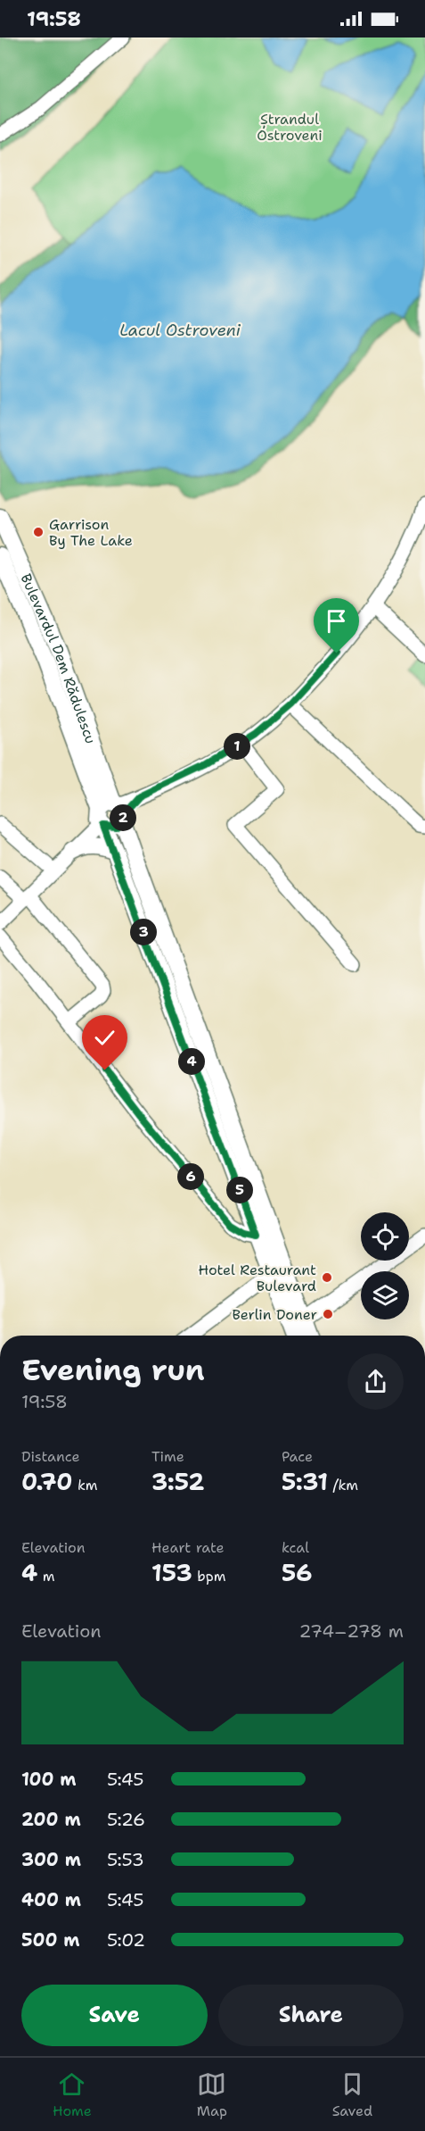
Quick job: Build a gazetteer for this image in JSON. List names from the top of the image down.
{
  "streets": {
    "main road": ["Bulevardul Dem Rădulescu"]
  },
  "water": ["Lacul Ostroveni"],
  "parks": ["Ștrandul Ostroveni"],
  "places": ["Garrison By The Lake", "Hotel Restaurant Bulevard", "Berlin Doner"],
  "page": {
    "status": "19:58",
    "pins": [
      "1",
      "2",
      "3",
      "4",
      "6",
      "5"
    ],
    "heading": ["Evening run", "19:58"],
    "stats": [
      ["Distance", "0.70 km"],
      ["Time", "3:52"],
      ["Pace", "5:31 /km"],
      ["Elevation", "4 m"],
      ["Heart rate", "153 bpm"],
      ["kcal", "56"]
    ],
    "chart": ["Elevation", "274–278 m"],
    "list": [
      {
        "name": "100 m",
        "note": "5:45"
      },
      {
        "name": "200 m",
        "note": "5:26"
      },
      {
        "name": "300 m",
        "note": "5:53"
      },
      {
        "name": "400 m",
        "note": "5:45"
      },
      {
        "name": "500 m",
        "note": "5:02"
      }
    ],
    "buttons": ["Save", "Share"],
    "tabs": ["Home", "Map", "Saved"]
  }
}
